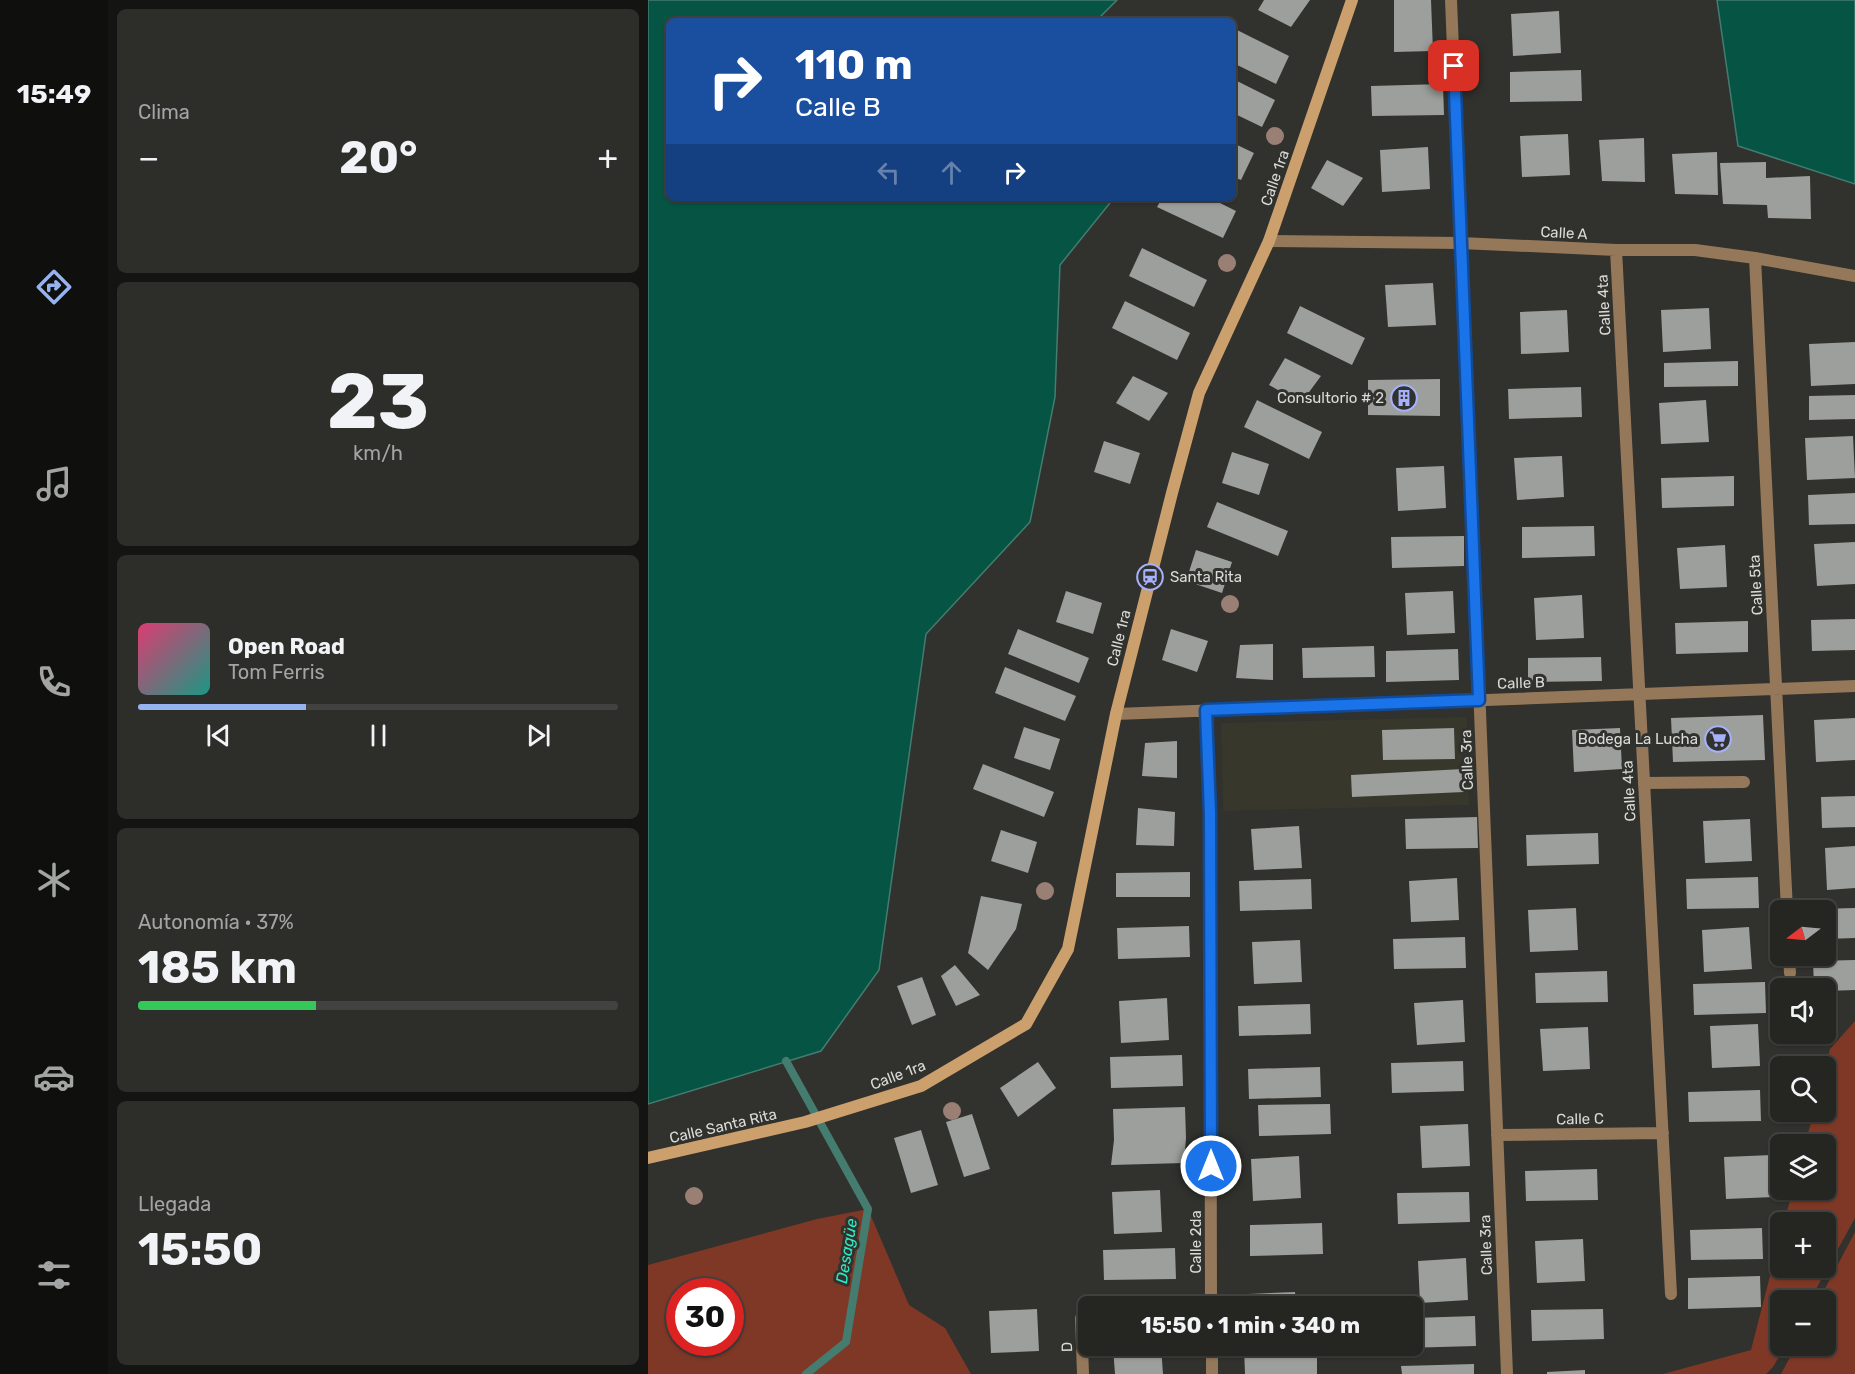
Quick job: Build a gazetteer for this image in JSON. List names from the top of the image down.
{
  "streets": {
    "street": [
      "Calle 1ra",
      "Calle A",
      "Calle 4ta",
      "Calle 5ta",
      "Calle B",
      "Calle 3ra",
      "Calle C",
      "Calle Santa Rita",
      "Calle 2da",
      "D"
    ]
  },
  "crossings": [
    ["Calle 1ra", "Calle A"],
    ["Calle 1ra", "Calle B"],
    ["Calle 1ra", "Calle Santa Rita"],
    ["Calle A", "Calle 4ta"],
    ["Calle A", "Calle 5ta"],
    ["Calle A", "Calle 3ra"],
    ["Calle 4ta", "Calle B"],
    ["Calle 4ta", "Calle C"],
    ["Calle 5ta", "Calle B"],
    ["Calle B", "Calle 3ra"],
    ["Calle B", "Calle 2da"],
    ["Calle 3ra", "Calle C"]
  ],
  "water": ["Desagüe"],
  "places": {
    "building": ["Consultorio # 2"],
    "station": ["Santa Rita"],
    "supermarket": ["Bodega La Lucha"]
  },
  "north": "left",
  "page": {
    "tabs": "15:49",
    "tile": [
      "Clima",
      ["23", "km/h"],
      ["Autonomía · 37%", "185 km"],
      ["Llegada", "15:50"]
    ],
    "turn": ["110 m", "Calle B"],
    "heat": ["−", "20°", "+"],
    "song": ["Open Road", "Tom Ferris"],
    "map_buttons": ["+", "−"],
    "limit": "30",
    "trip": "15:50 · 1 min · 340 m"
  }
}
